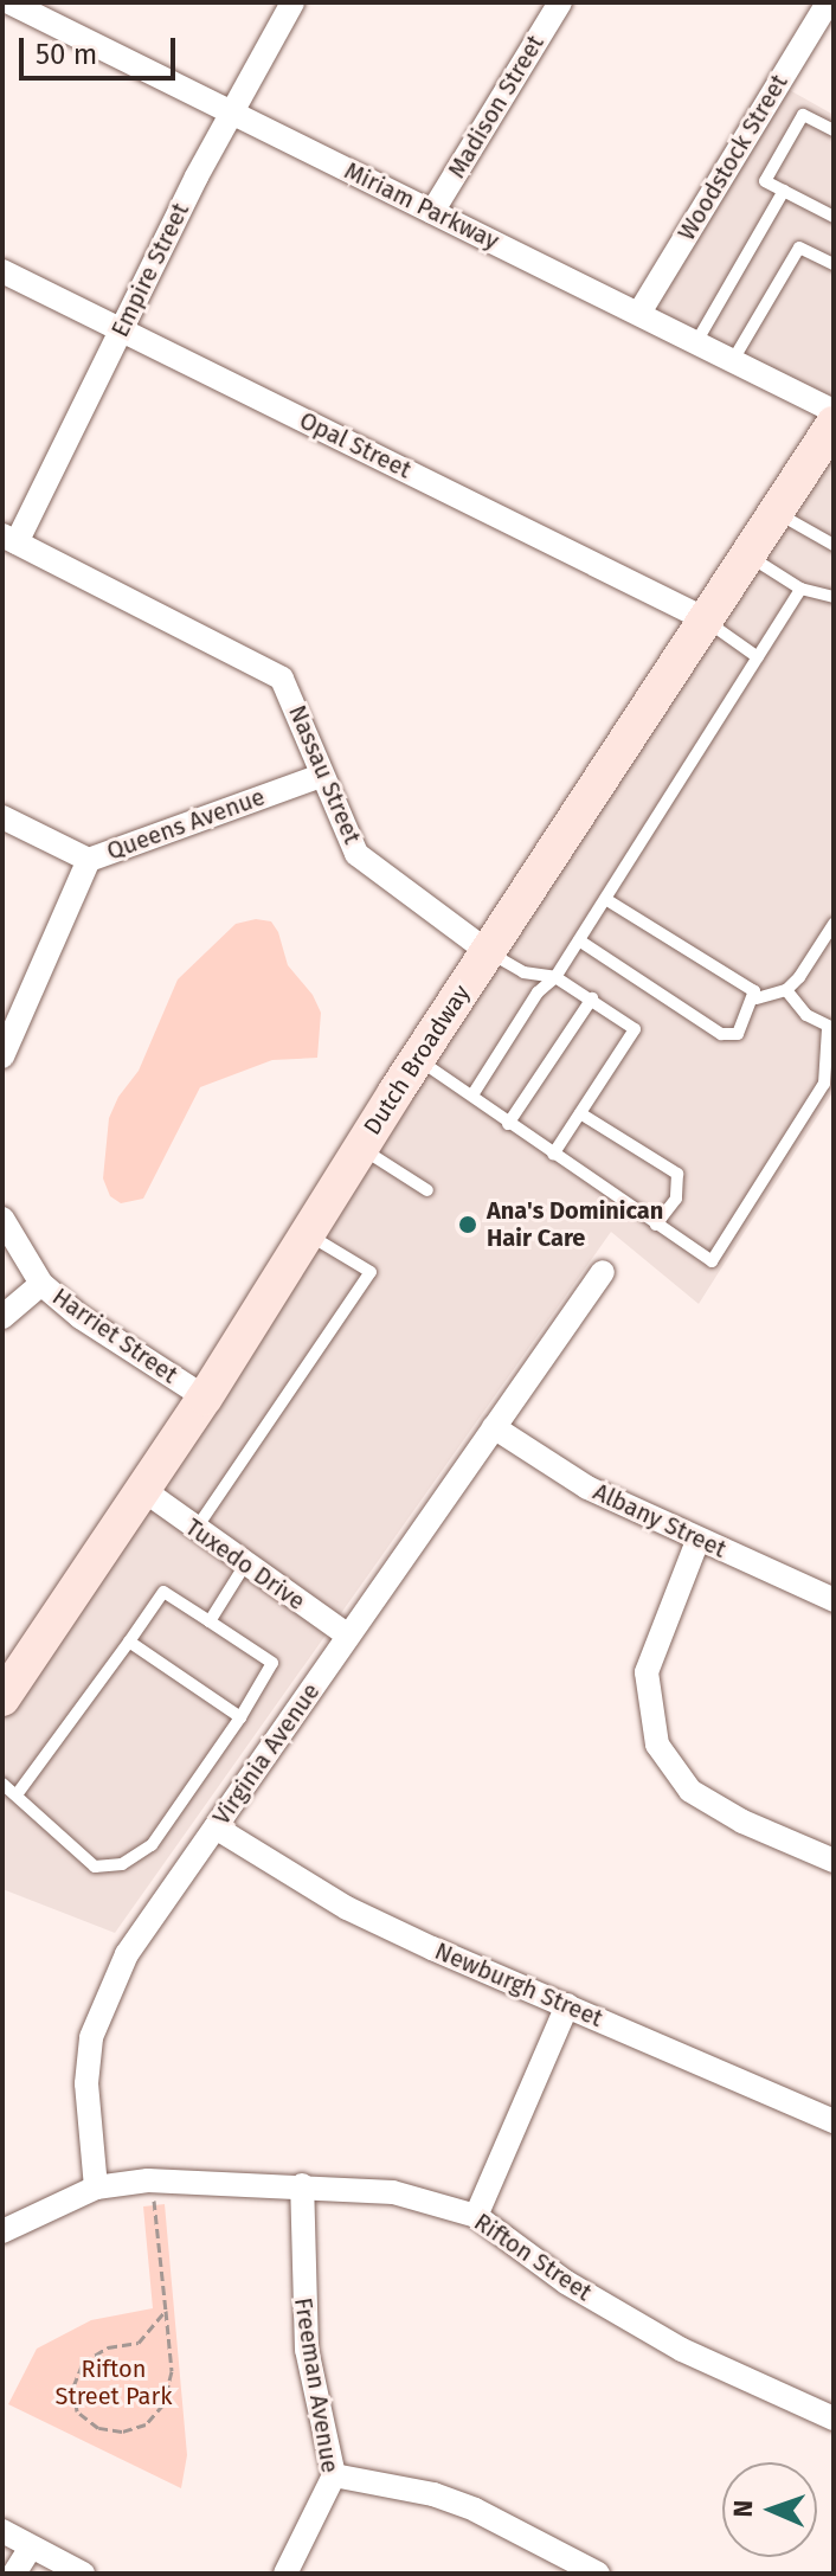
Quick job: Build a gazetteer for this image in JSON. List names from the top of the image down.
{
  "streets": {
    "main road": ["Dutch Broadway"],
    "street": [
      "Madison Street",
      "Woodstock Street",
      "Miriam Parkway",
      "Empire Street",
      "Opal Street",
      "Nassau Street",
      "Queens Avenue",
      "Harriet Street",
      "Albany Street",
      "Tuxedo Drive",
      "Virginia Avenue",
      "Newburgh Street",
      "Rifton Street",
      "Freeman Avenue"
    ]
  },
  "crossings": [
    ["Madison Street", "Miriam Parkway"],
    ["Woodstock Street", "Miriam Parkway"],
    ["Miriam Parkway", "Empire Street"],
    ["Empire Street", "Opal Street"],
    ["Empire Street", "Nassau Street"],
    ["Opal Street", "Dutch Broadway"],
    ["Nassau Street", "Queens Avenue"],
    ["Nassau Street", "Dutch Broadway"],
    ["Dutch Broadway", "Harriet Street"],
    ["Dutch Broadway", "Tuxedo Drive"],
    ["Albany Street", "Virginia Avenue"],
    ["Tuxedo Drive", "Virginia Avenue"],
    ["Virginia Avenue", "Newburgh Street"],
    ["Virginia Avenue", "Rifton Street"],
    ["Rifton Street", "Freeman Avenue"]
  ],
  "parks": ["Rifton Street Park"],
  "places": ["Ana's Dominican Hair Care"],
  "scale_bar": "50 m",
  "north": "left"
}
